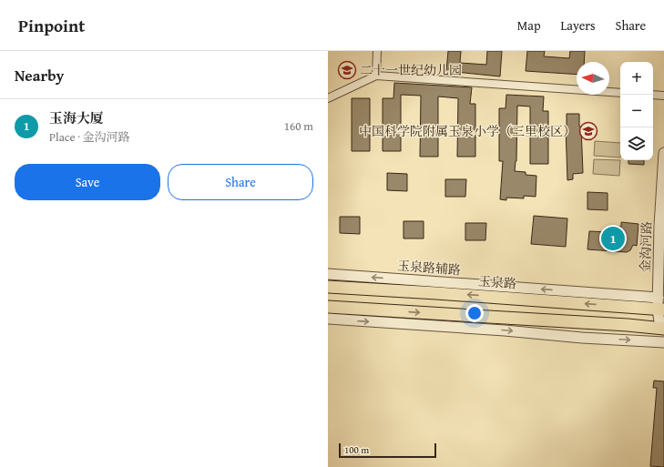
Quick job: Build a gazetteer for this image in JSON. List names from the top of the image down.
{
  "streets": {
    "main road": ["玉泉路"],
    "street": ["金沟河路", "玉泉路辅路"]
  },
  "crossings": [
    ["金沟河路", "玉泉路辅路"],
    ["金沟河路", "玉泉路"],
    ["玉泉路辅路", "玉泉路"]
  ],
  "places": {
    "school or university": ["二十一世纪幼儿园", "中国科学院附属玉泉小学（三里校区）"]
  },
  "scale_bar": "100 m",
  "north": "left",
  "page": {
    "header": "Pinpoint",
    "nav": ["Map", "Layers", "Share"],
    "heading": "Nearby",
    "map_buttons": ["+", "−"],
    "list": [
      {
        "mark": "1",
        "name": "玉海大厦",
        "note": "Place · 金沟河路",
        "value": "160 m"
      }
    ],
    "buttons": ["Save", "Share"],
    "pins": "1",
    "scale": "100 m"
  }
}
